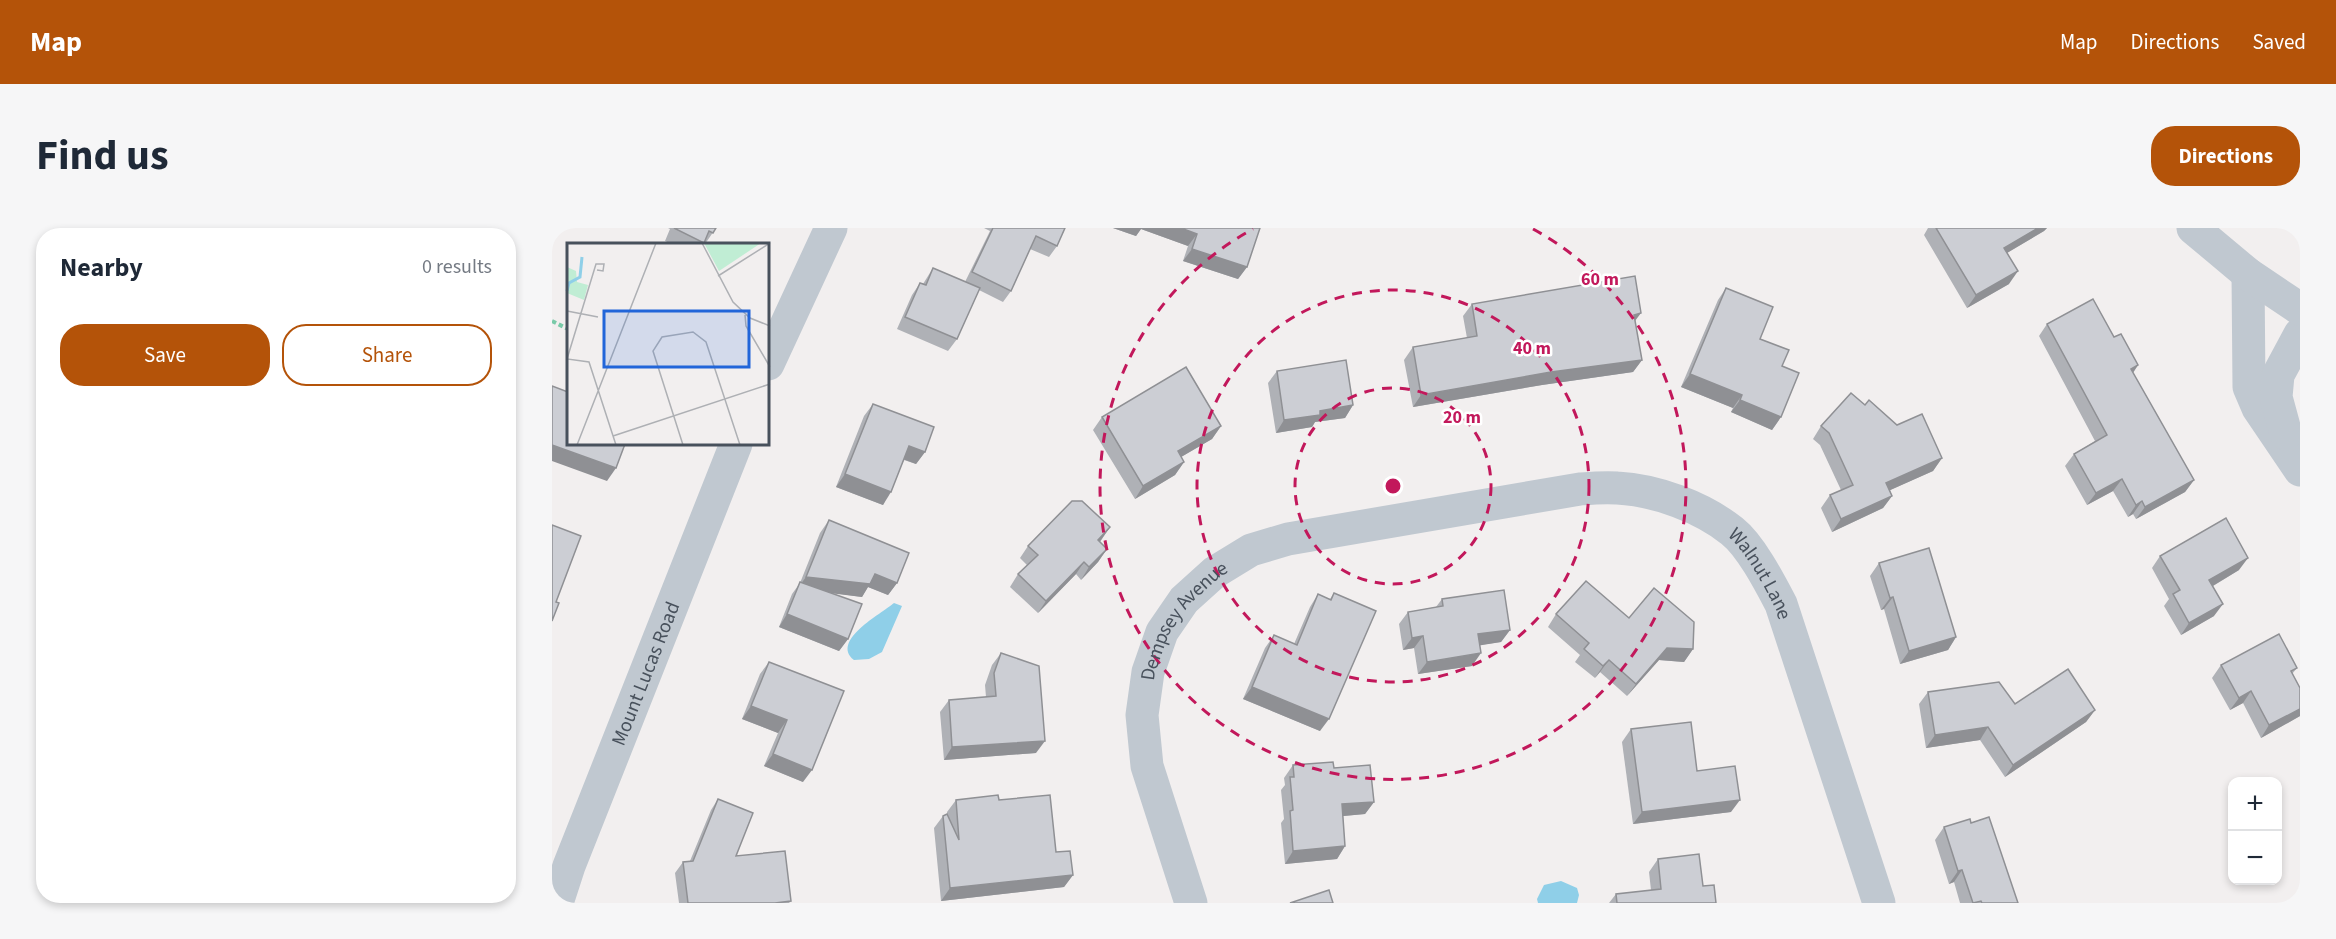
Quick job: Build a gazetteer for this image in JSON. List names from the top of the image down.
{
  "streets": {
    "street": ["Walnut Lane", "Dempsey Avenue", "Mount Lucas Road"]
  },
  "crossings": [
    ["Walnut Lane", "Dempsey Avenue"]
  ],
  "page": {
    "header": "Map",
    "nav": ["Map", "Directions", "Saved"],
    "title": "Find us",
    "buttons": [
      "Directions",
      ["Save", "Share"]
    ],
    "heading": ["Nearby", "0 results"],
    "map_buttons": ["+", "−"]
  },
  "rings": ["60 m", "40 m", "20 m"]
}
